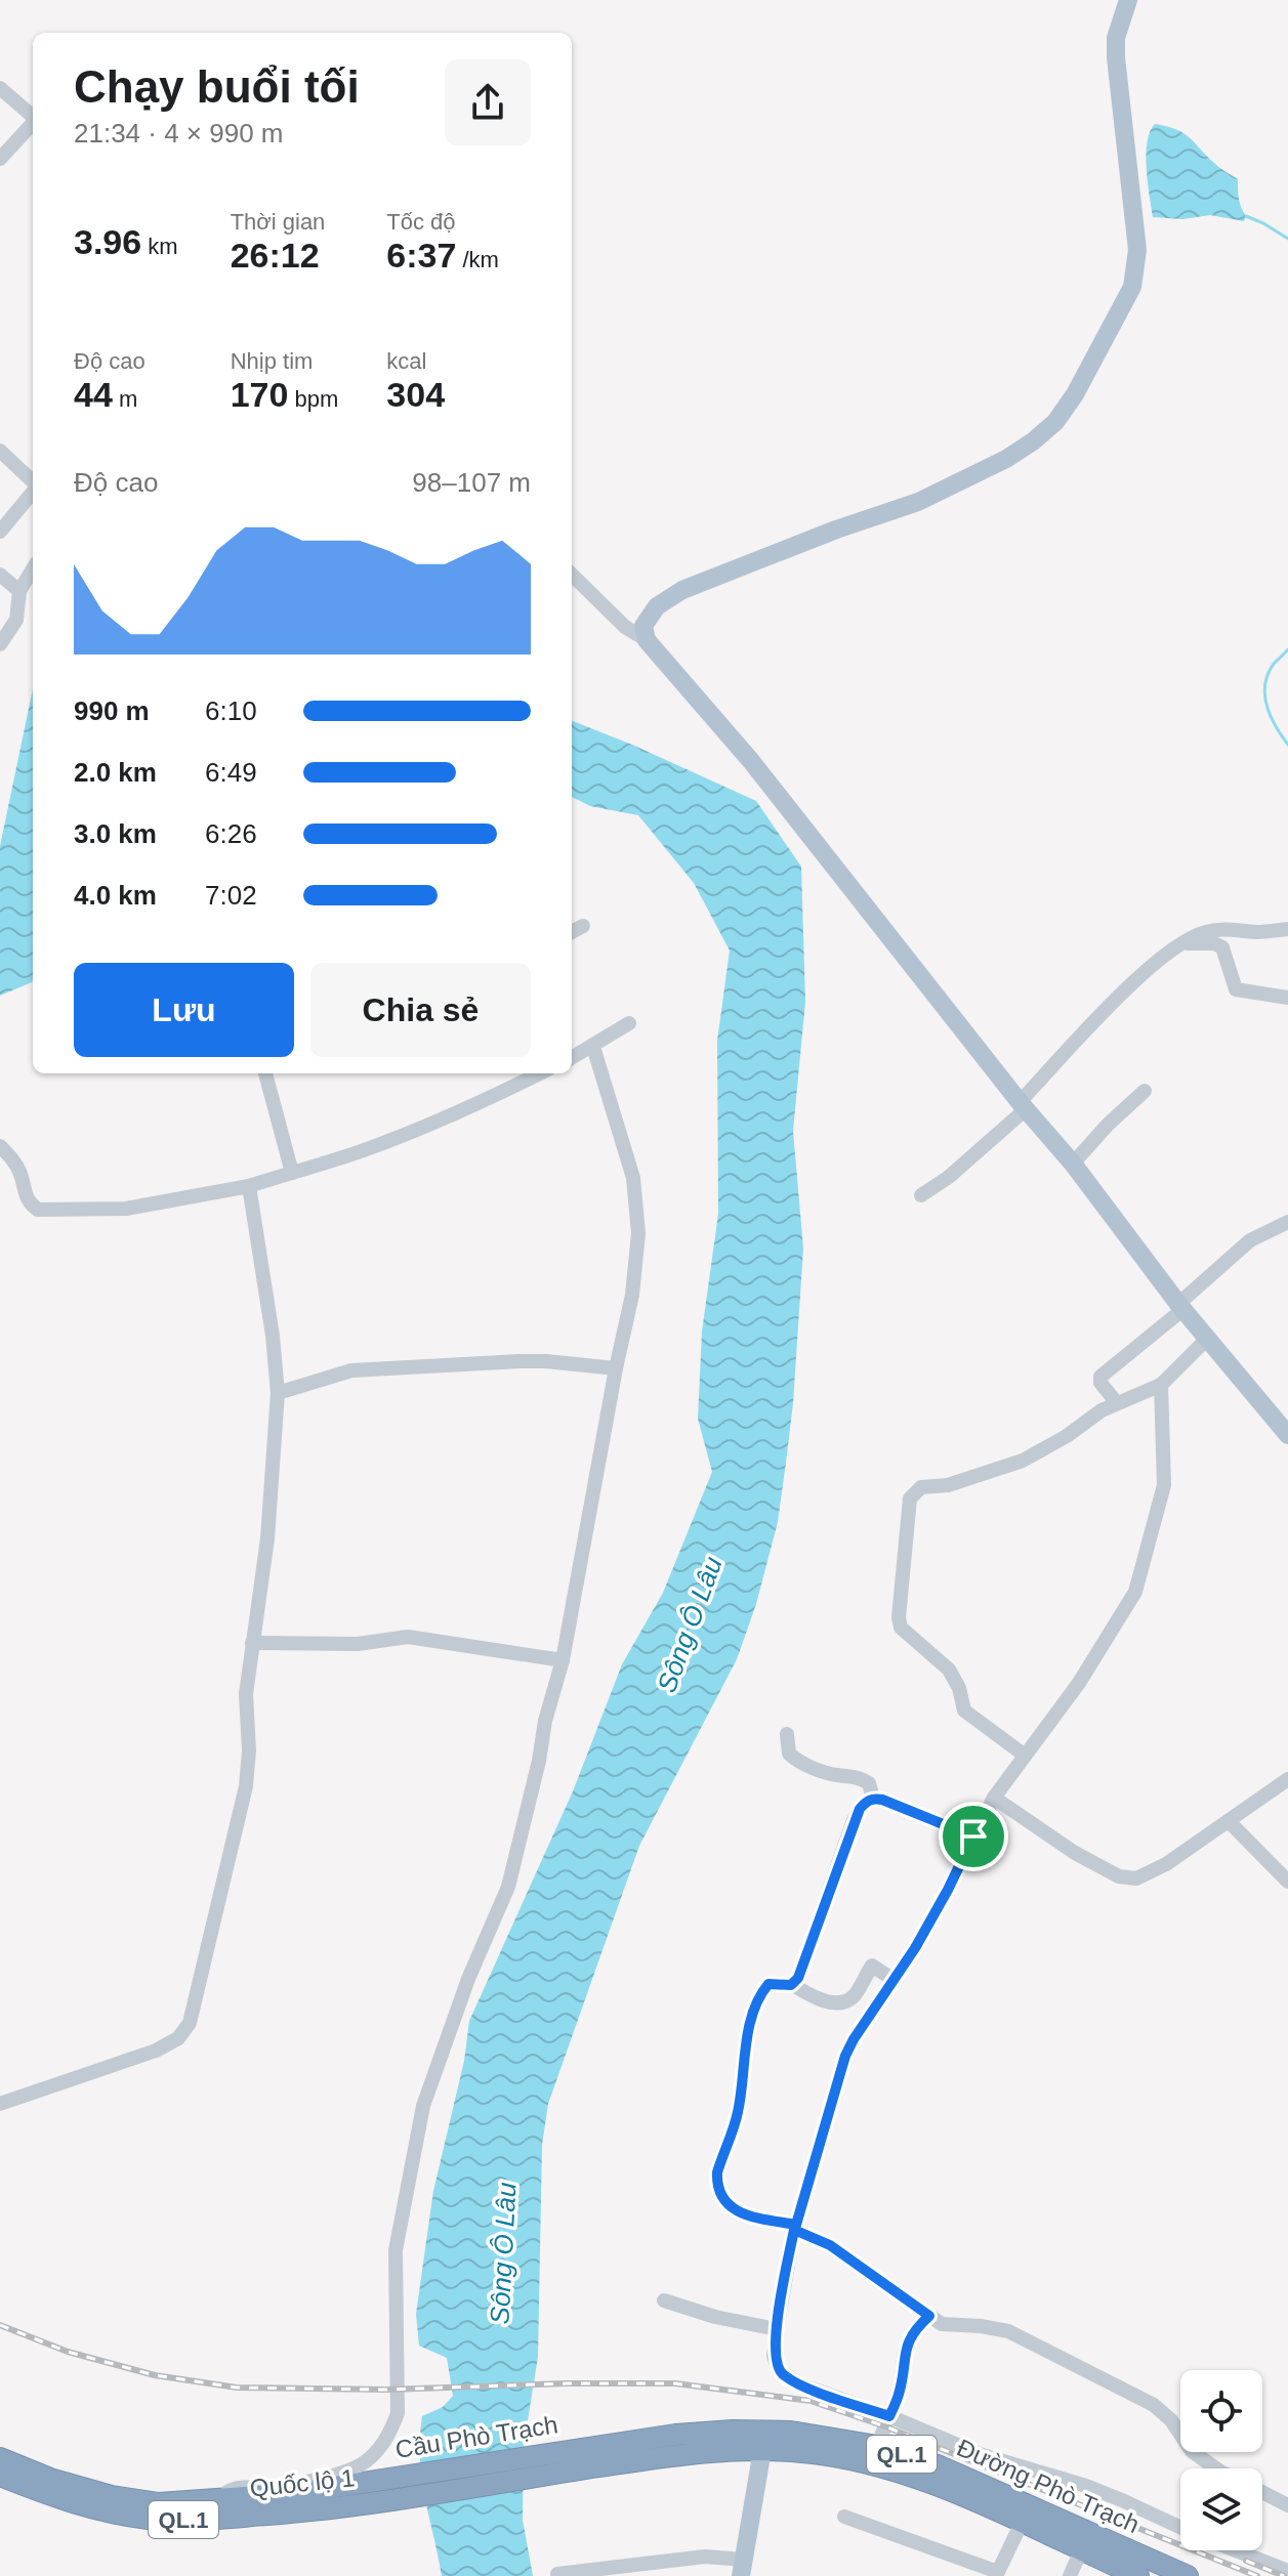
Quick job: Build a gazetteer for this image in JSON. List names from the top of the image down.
{
  "streets": {
    "highway": [
      "Cầu Phò Trạch",
      "QL.1",
      "Quốc lộ 1",
      "Đường Phò Trạch"
    ]
  },
  "crossings": [
    ["Cầu Phò Trạch", "Quốc lộ 1"],
    ["Cầu Phò Trạch", "Đường Phò Trạch"]
  ],
  "water": ["Sông Ô Lâu"],
  "page": {
    "heading": ["Chạy buổi tối", "21:34 · 4 × 990 m"],
    "stats": [
      ["3.96 km"],
      ["Thời gian", "26:12"],
      ["Tốc độ", "6:37 /km"],
      ["Độ cao", "44 m"],
      ["Nhịp tim", "170 bpm"],
      ["kcal", "304"]
    ],
    "chart": ["Độ cao", "98–107 m"],
    "list": [
      {
        "name": "990 m",
        "note": "6:10"
      },
      {
        "name": "2.0 km",
        "note": "6:49"
      },
      {
        "name": "3.0 km",
        "note": "6:26"
      },
      {
        "name": "4.0 km",
        "note": "7:02"
      }
    ],
    "buttons": ["Lưu", "Chia sẻ"]
  }
}
